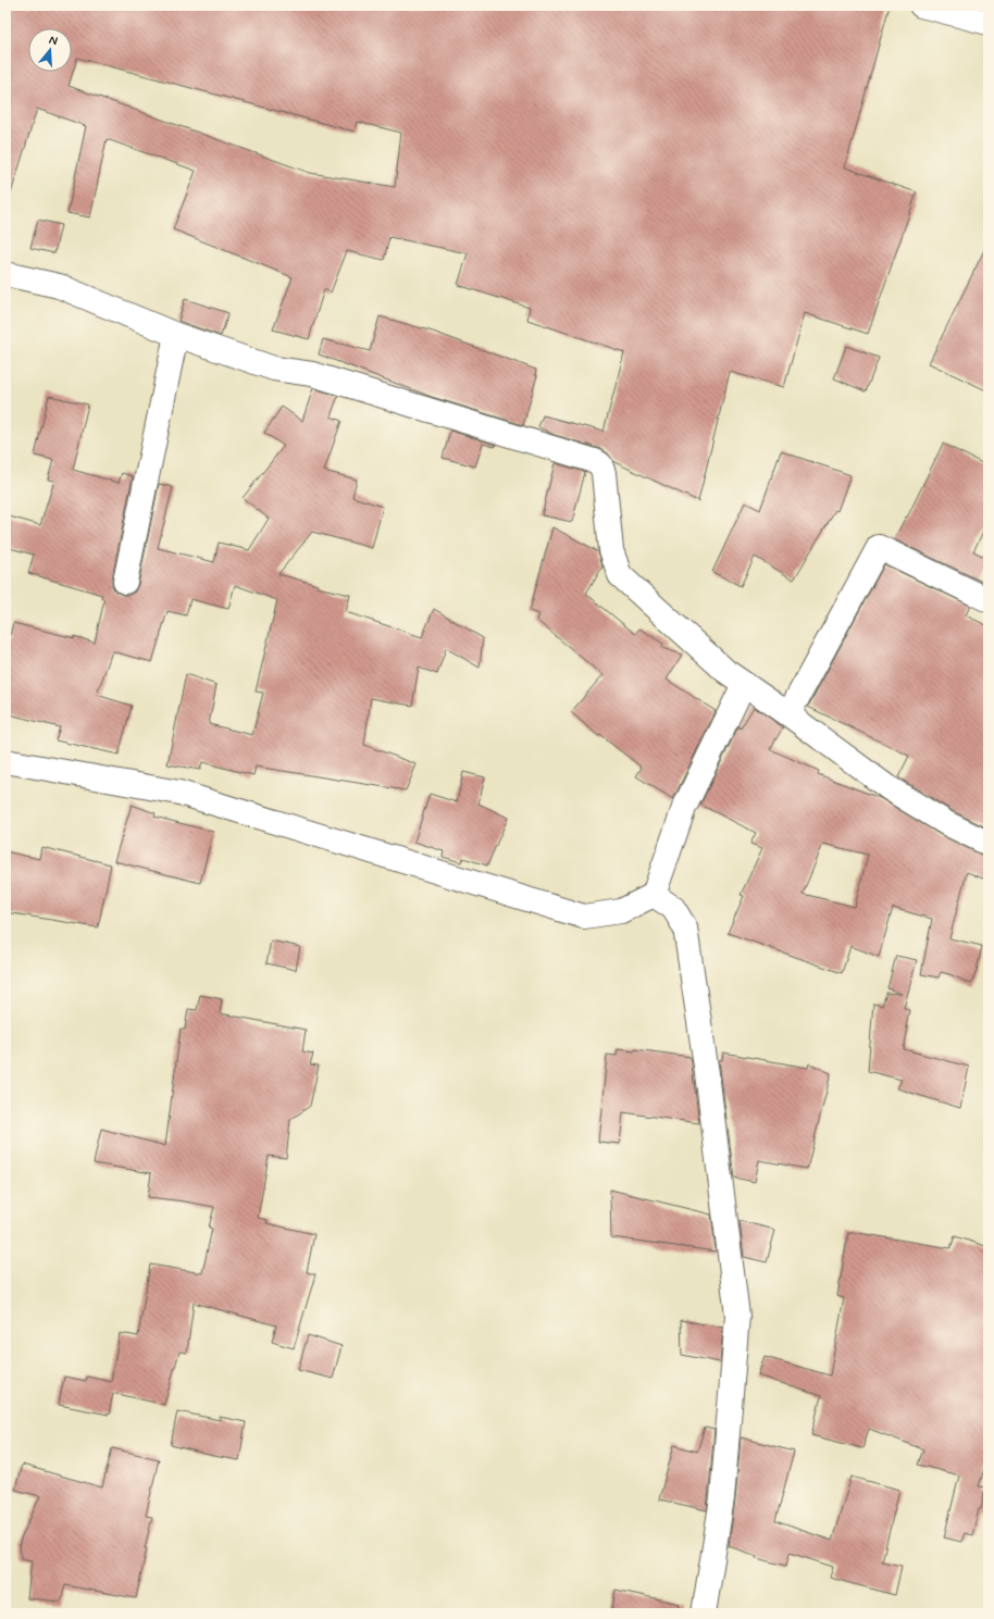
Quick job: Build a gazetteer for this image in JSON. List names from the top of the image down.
{
  "north": "top"
}
